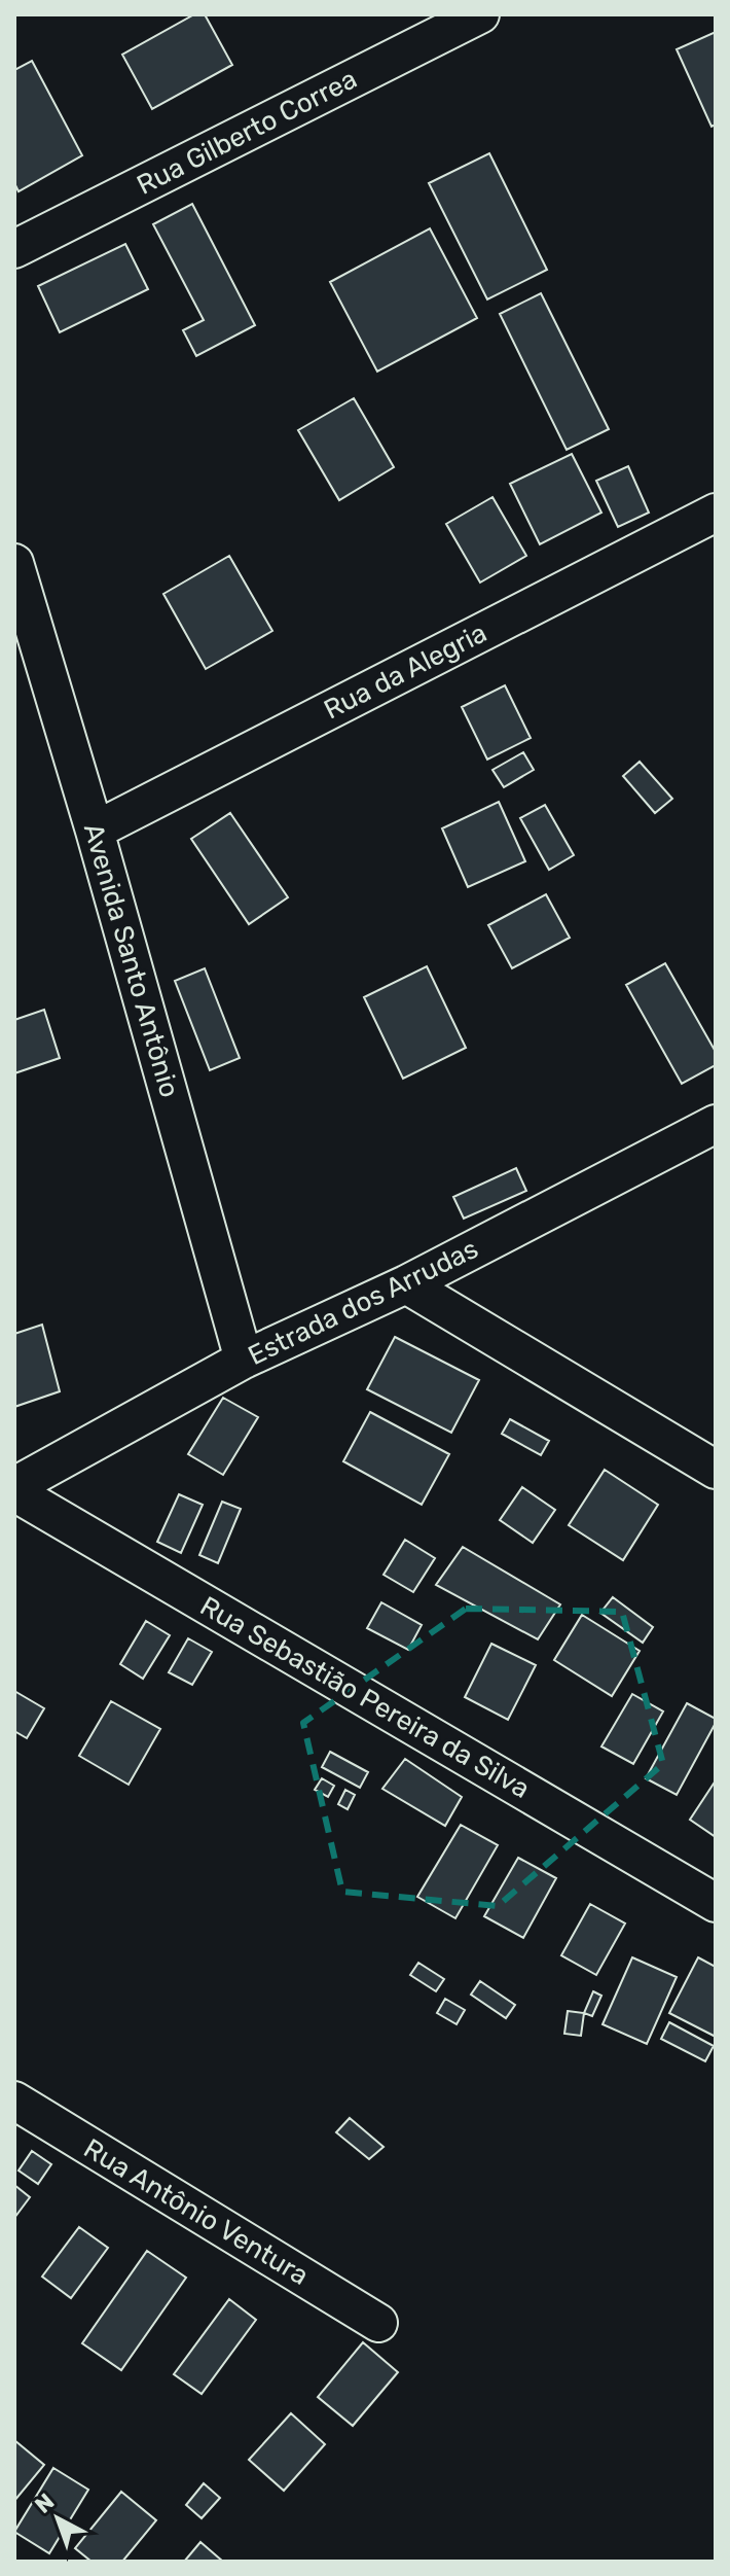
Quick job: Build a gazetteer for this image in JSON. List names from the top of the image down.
{
  "streets": {
    "street": [
      "Rua Gilberto Correa",
      "Rua da Alegria",
      "Avenida Santo Antônio",
      "Estrada dos Arrudas",
      "Rua Sebastião Pereira da Silva",
      "Rua Antônio Ventura"
    ]
  },
  "crossings": [
    ["Rua da Alegria", "Avenida Santo Antônio"],
    ["Avenida Santo Antônio", "Estrada dos Arrudas"],
    ["Estrada dos Arrudas", "Rua Sebastião Pereira da Silva"]
  ],
  "north": "top left"
}
